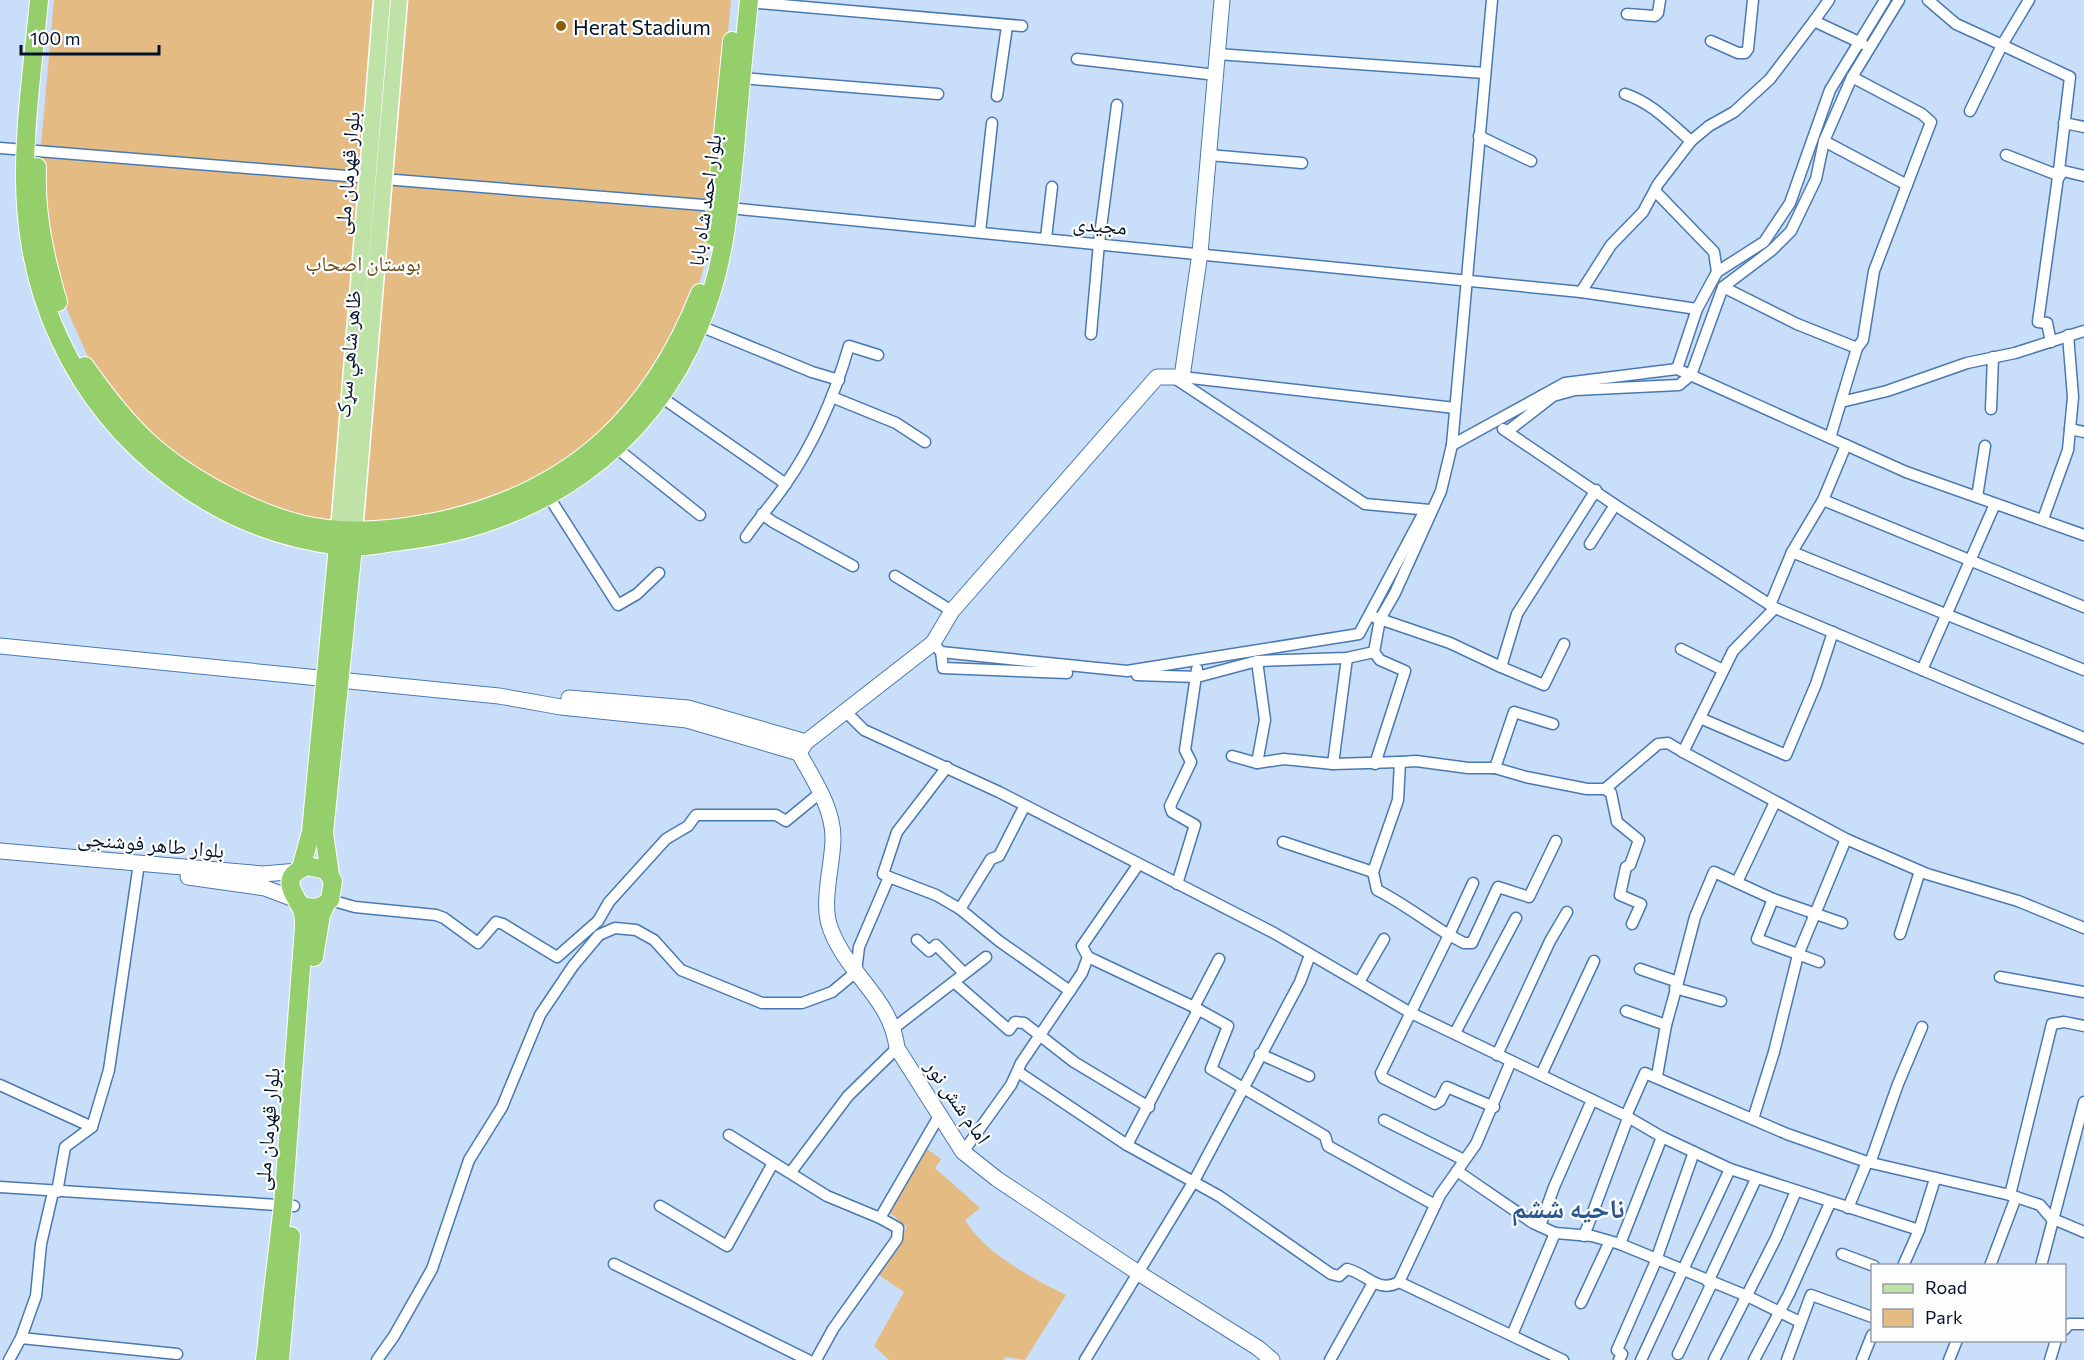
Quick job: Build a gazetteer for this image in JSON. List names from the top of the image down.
{
  "streets": {
    "highway": ["بلوار قهرمان ملی", "بلوار احمد شاه بابا"],
    "street": ["مجیدی", "بلوار طاهر فوشنجی", "امام شش نور"]
  },
  "crossings": [
    ["بلوار قهرمان ملی", "بلوار احمد شاه بابا"],
    ["بلوار قهرمان ملی", "مجیدی"],
    ["بلوار قهرمان ملی", "بلوار طاهر فوشنجی"],
    ["بلوار احمد شاه بابا", "مجیدی"]
  ],
  "districts": ["ناحیه ششم"],
  "parks": ["بوستان اصحاب"],
  "places": ["Herat Stadium"],
  "legend": ["Road", "Park"],
  "scale_bar": "100 m"
}
